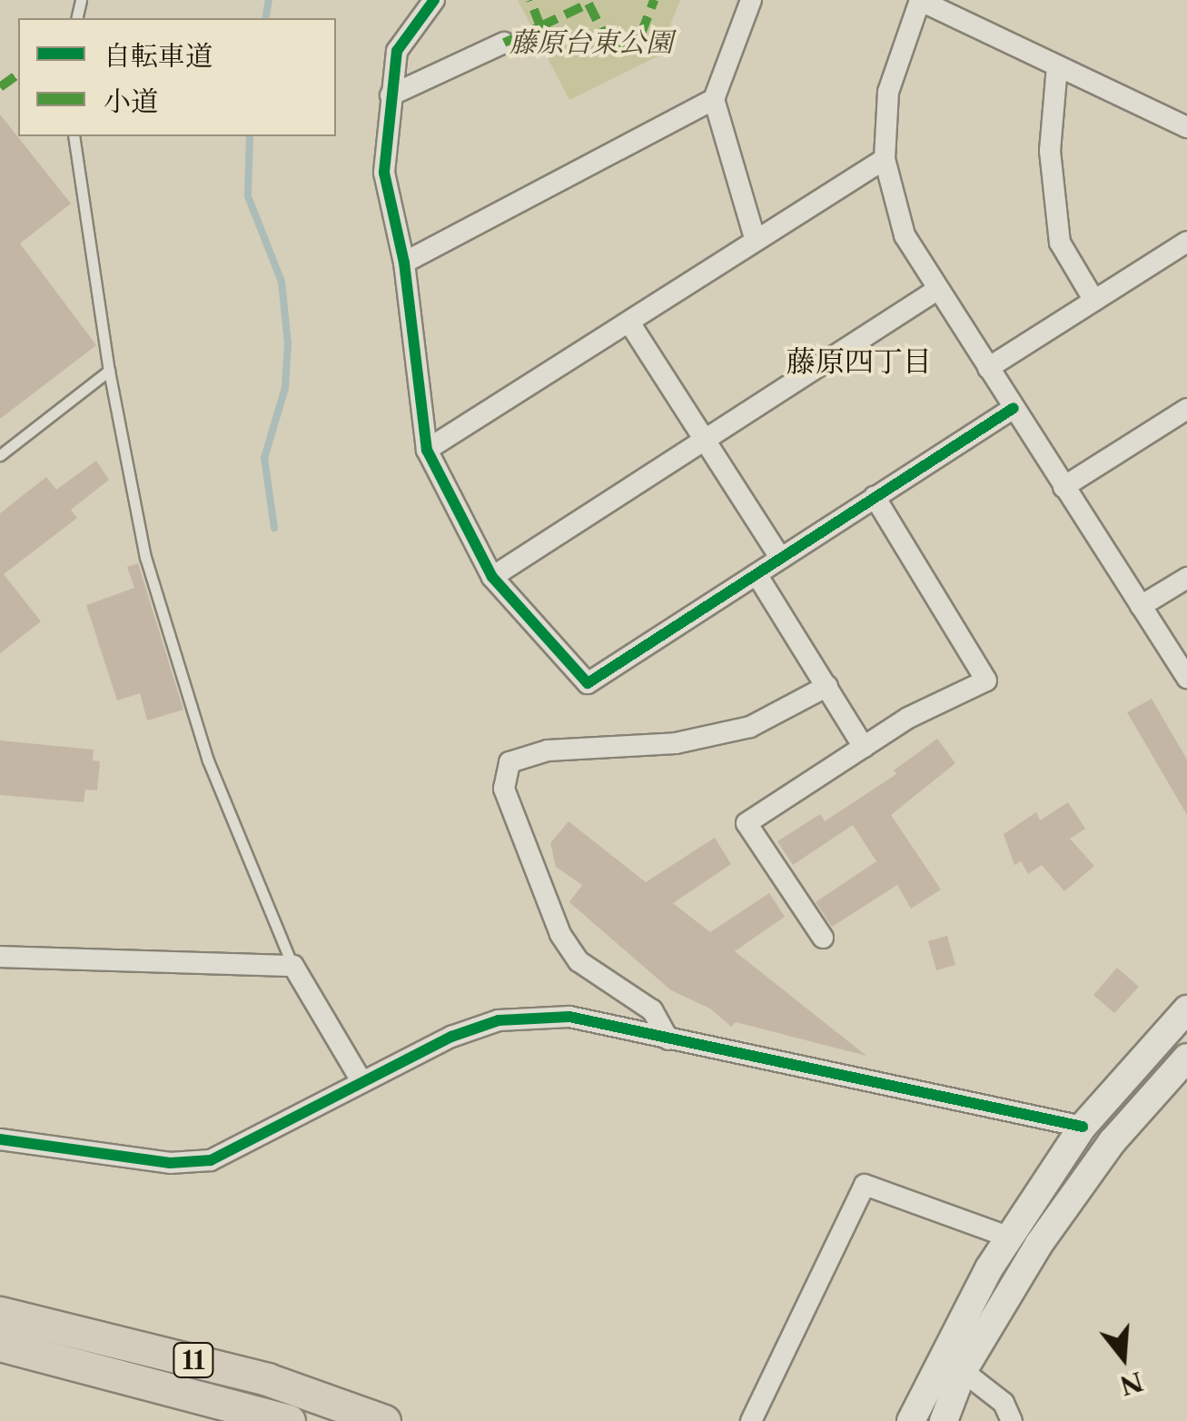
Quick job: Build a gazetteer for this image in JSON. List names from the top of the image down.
{
  "streets": {
    "main road": ["11"]
  },
  "districts": ["藤原四丁目"],
  "parks": ["藤原台東公園"],
  "legend": ["自転車道", "小道"],
  "north": "bottom"
}
